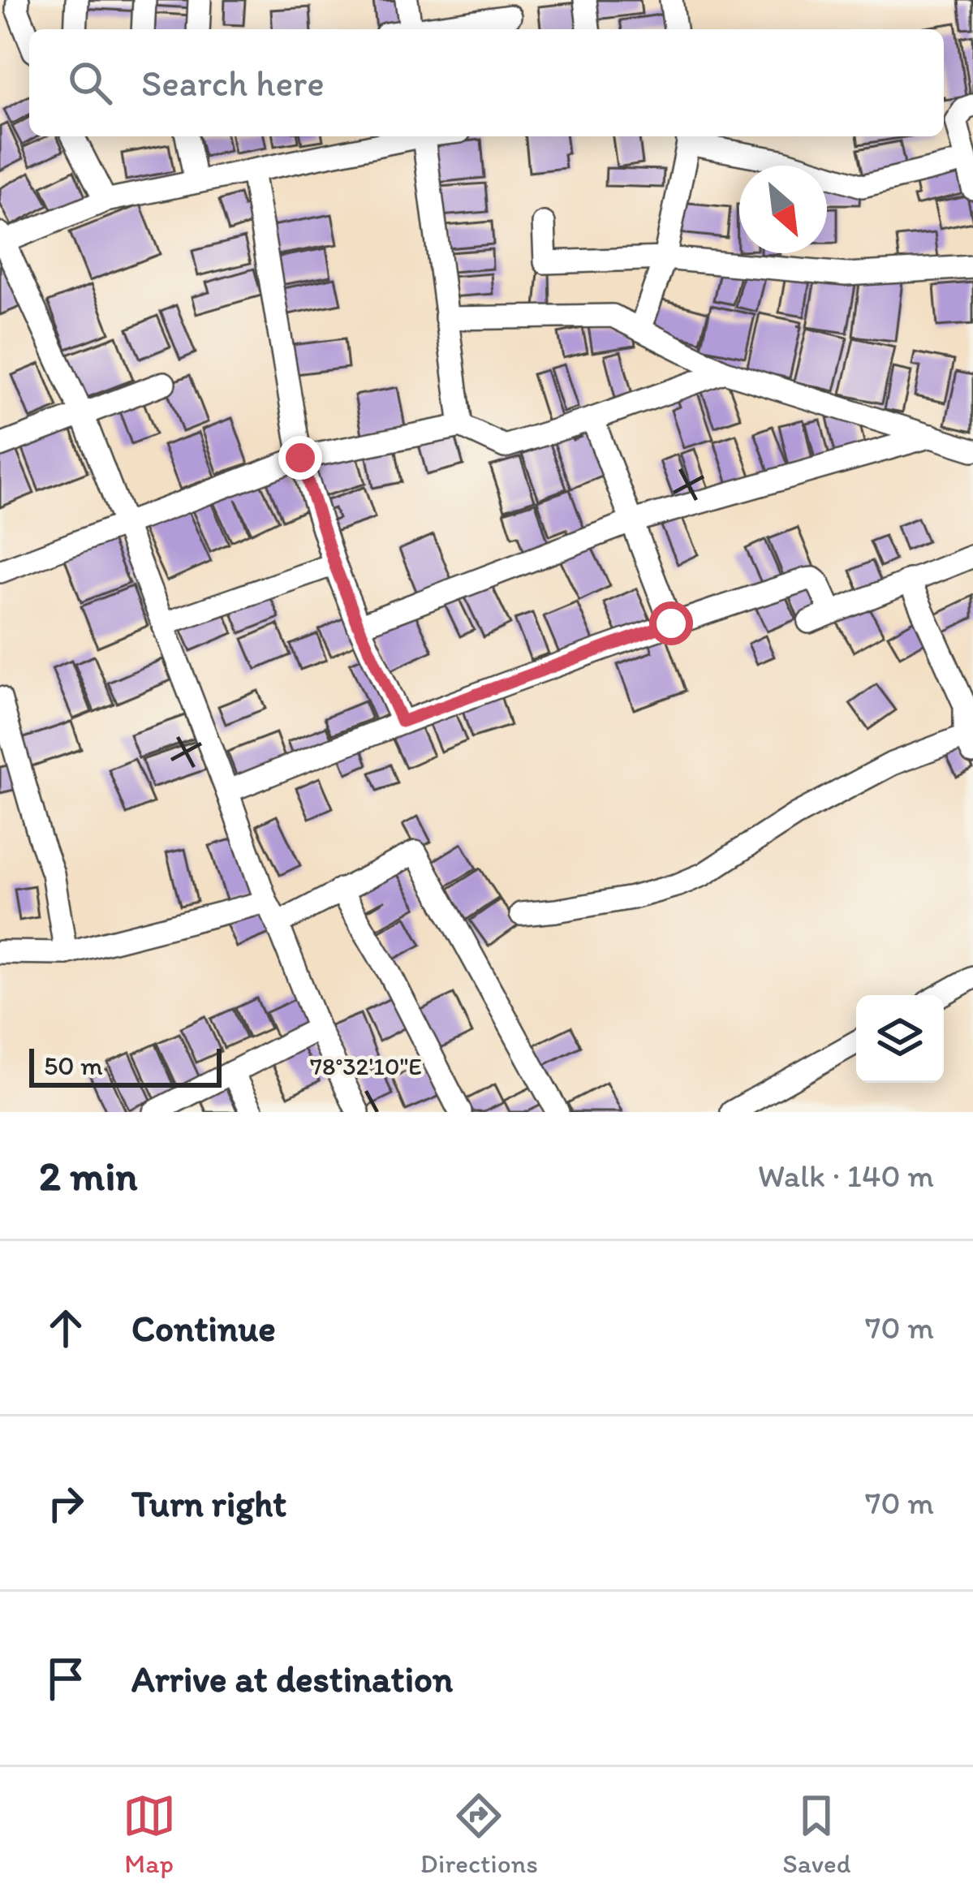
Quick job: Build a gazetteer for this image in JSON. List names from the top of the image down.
{
  "scale_bar": "50 m",
  "north": "bottom right",
  "page": {
    "search": "Search here",
    "scale": "50 m",
    "heading": ["2 min", "Walk · 140 m"],
    "list": [
      ["Continue", "70 m"],
      ["Turn right", "70 m"],
      "Arrive at destination"
    ],
    "nav": ["Map", "Directions", "Saved"]
  },
  "coordinates": ["78°32'10\"E"]
}
